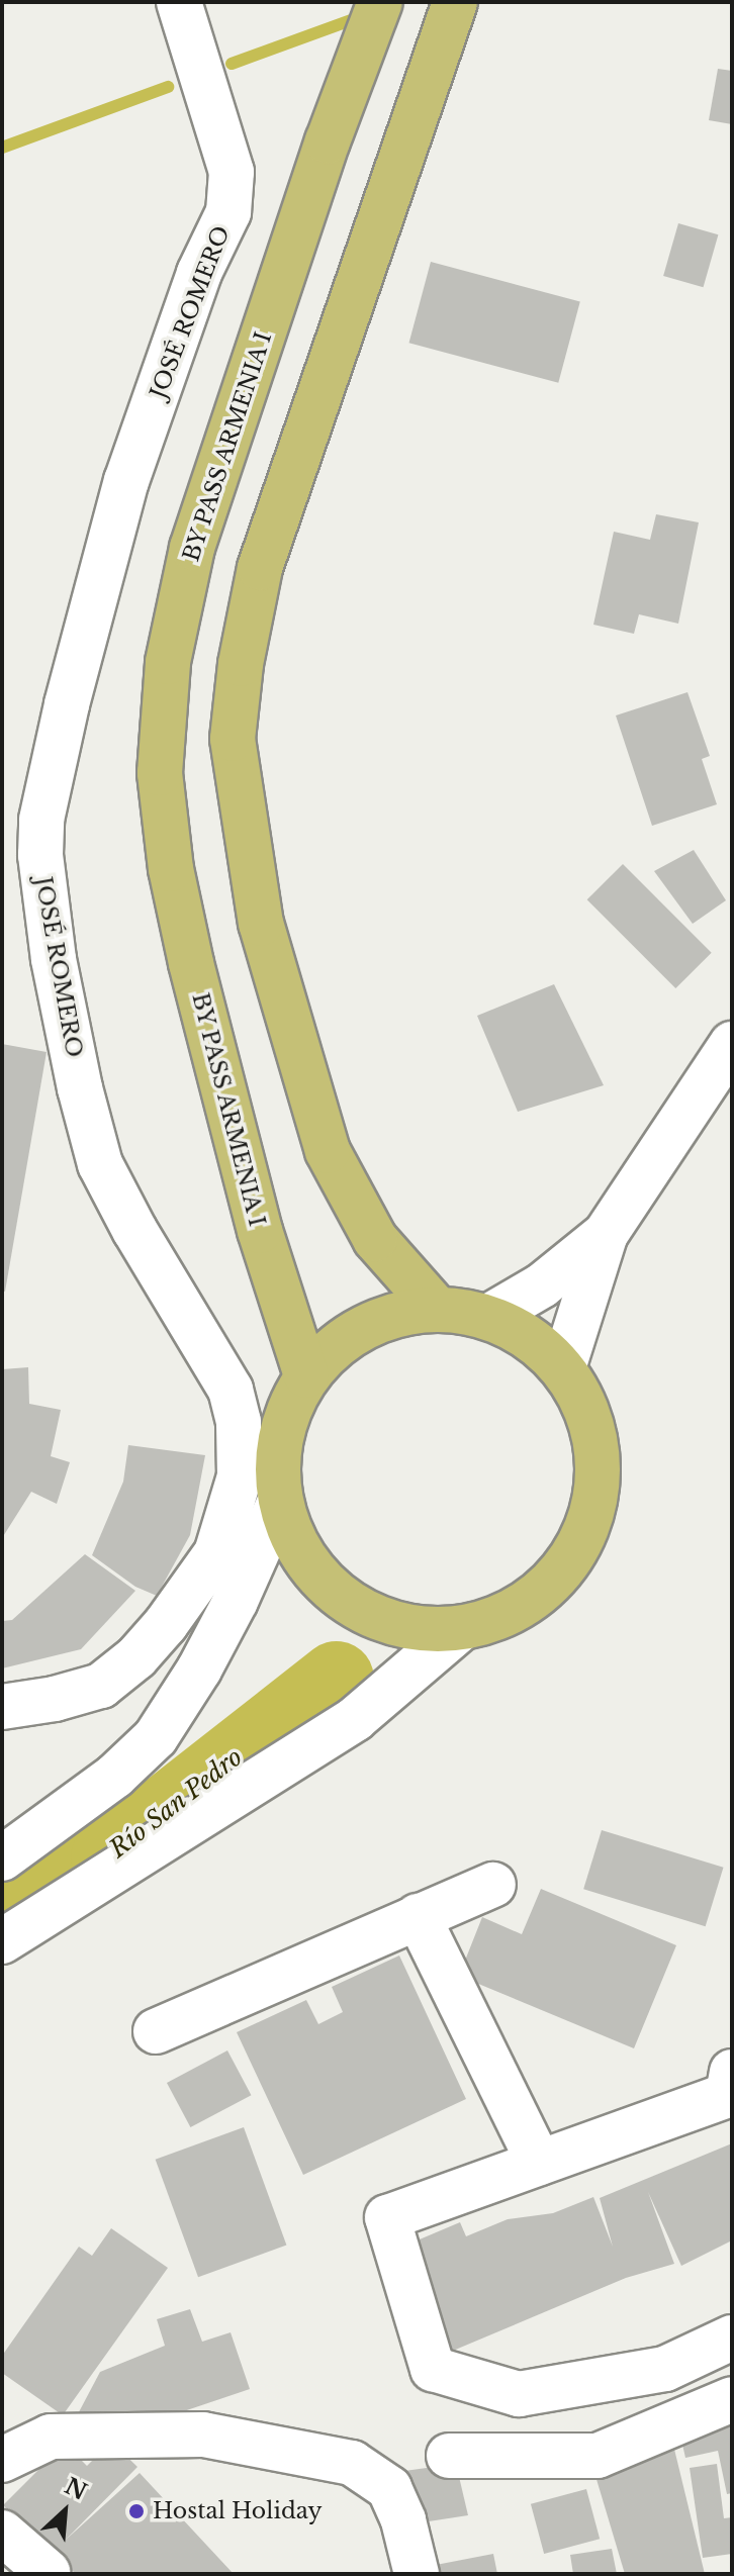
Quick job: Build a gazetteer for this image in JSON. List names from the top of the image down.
{
  "streets": {
    "main road": ["BY PASS ARMENIA I"],
    "street": ["JOSÉ ROMERO"]
  },
  "water": ["Río San Pedro"],
  "places": ["Hostal Holiday"],
  "north": "top right"
}
